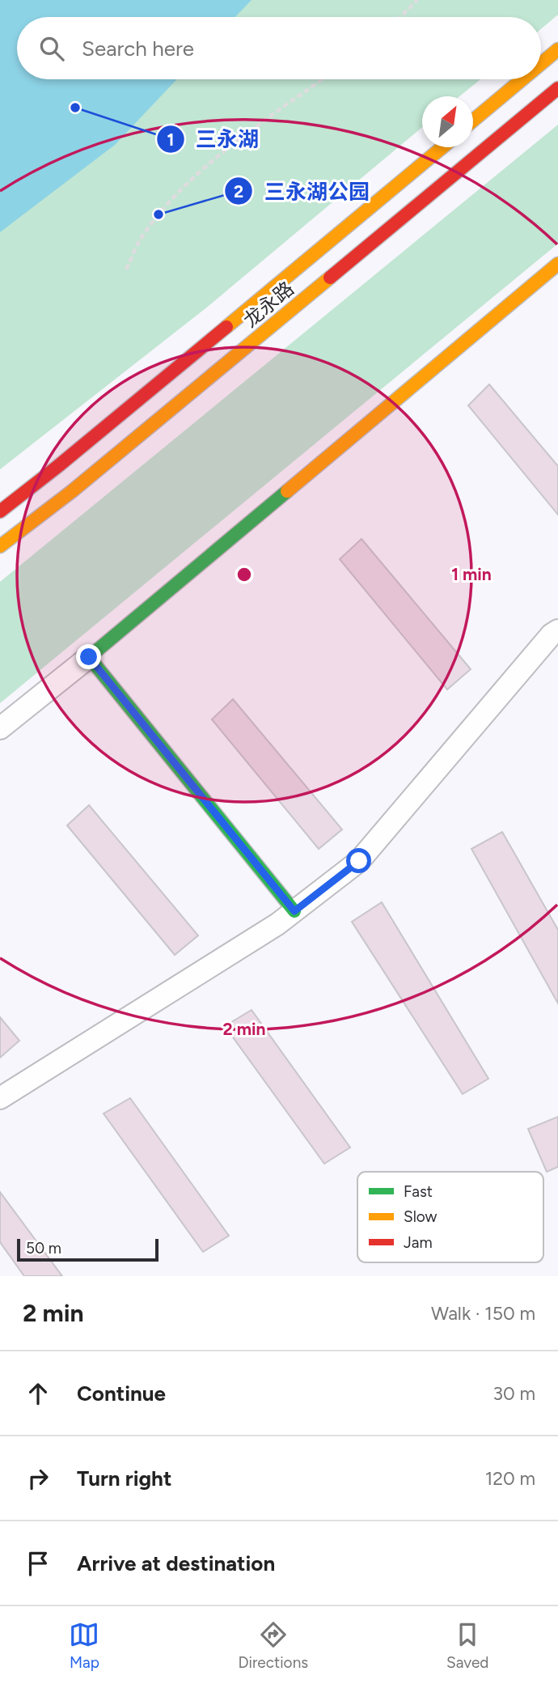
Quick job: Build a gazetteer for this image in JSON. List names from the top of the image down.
{
  "streets": {
    "main road": ["龙永路"]
  },
  "places": ["三永湖", "三永湖公园"],
  "legend": ["Fast", "Slow", "Jam"],
  "scale_bar": "50 m",
  "north": "top right",
  "page": {
    "search": "Search here",
    "scale": "50 m",
    "heading": ["2 min", "Walk · 150 m"],
    "list": [
      ["Continue", "30 m"],
      ["Turn right", "120 m"],
      "Arrive at destination"
    ],
    "nav": ["Map", "Directions", "Saved"]
  },
  "rings": ["1 min", "2 min"]
}
